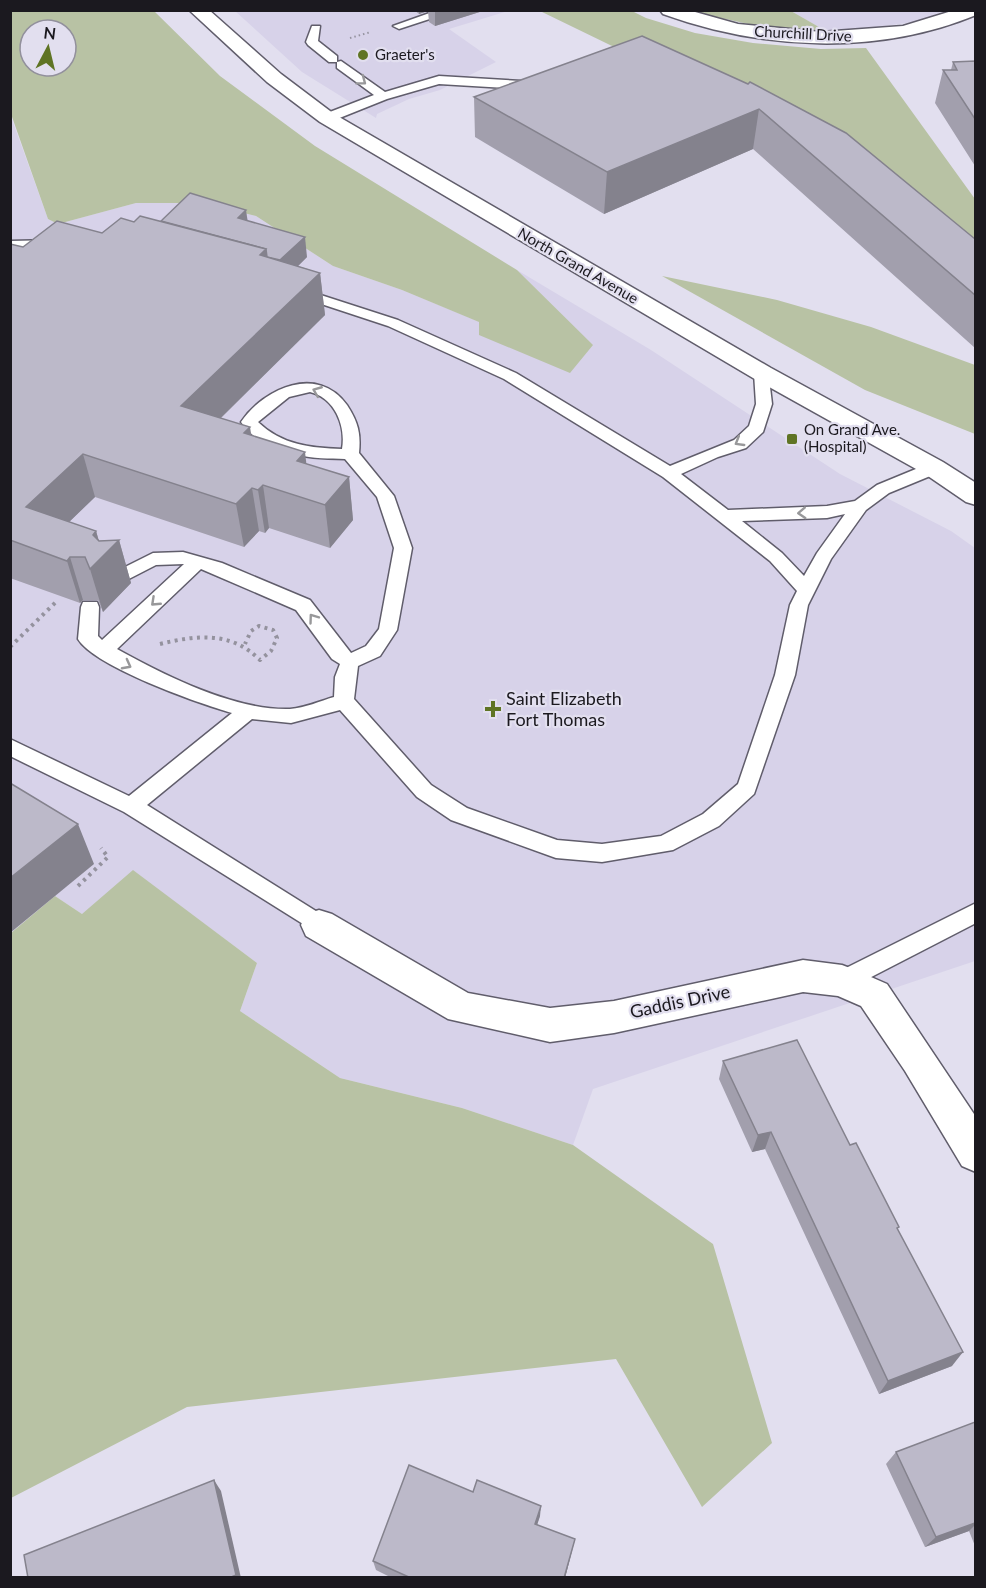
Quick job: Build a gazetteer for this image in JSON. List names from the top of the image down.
{
  "streets": {
    "main road": ["Churchill Drive", "North Grand Avenue", "Gaddis Drive"]
  },
  "places": {
    "other": ["Graeter's"],
    "transit": ["On Grand Ave. (Hospital)"],
    "health": ["Saint Elizabeth Fort Thomas"]
  },
  "north": "top"
}
